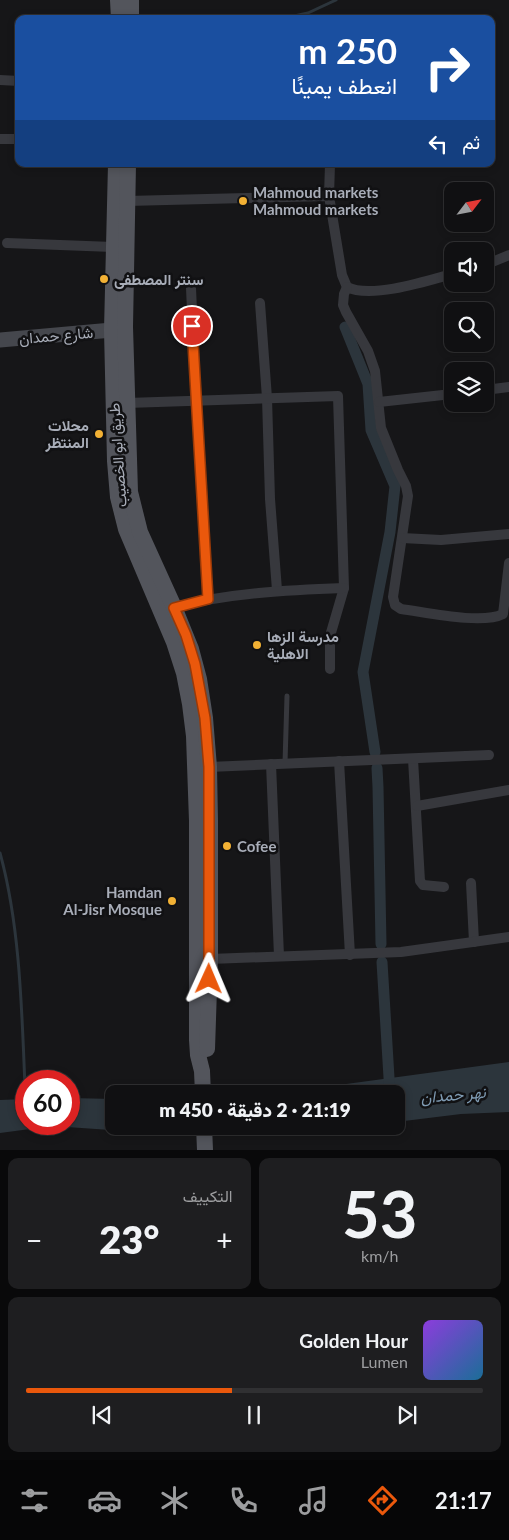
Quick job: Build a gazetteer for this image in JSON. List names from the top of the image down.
{
  "streets": {
    "main road": ["شارع حمدان", "طريق ابو الخصيب"]
  },
  "crossings": [
    ["شارع حمدان", "طريق ابو الخصيب"]
  ],
  "water": ["نهر حمدان"],
  "places": [
    "Mahmoud markets Mahmoud markets",
    "سنتر المصطفى",
    "محلات المنتظر",
    "مدرسة الزها الاهلية",
    "Cofee",
    "Hamdan Al-Jisr Mosque"
  ],
  "north": "top right",
  "page": {
    "turn": ["250 m", "انعطف يمينًا"],
    "then": "ثم",
    "limit": "60",
    "trip": "21:19 · 2 دقيقة · 450 m",
    "tile": [
      ["53", "km/h"],
      "التكييف"
    ],
    "heat": ["−", "23°", "+"],
    "song": ["Golden Hour", "Lumen"],
    "tabs": "21:17"
  }
}
